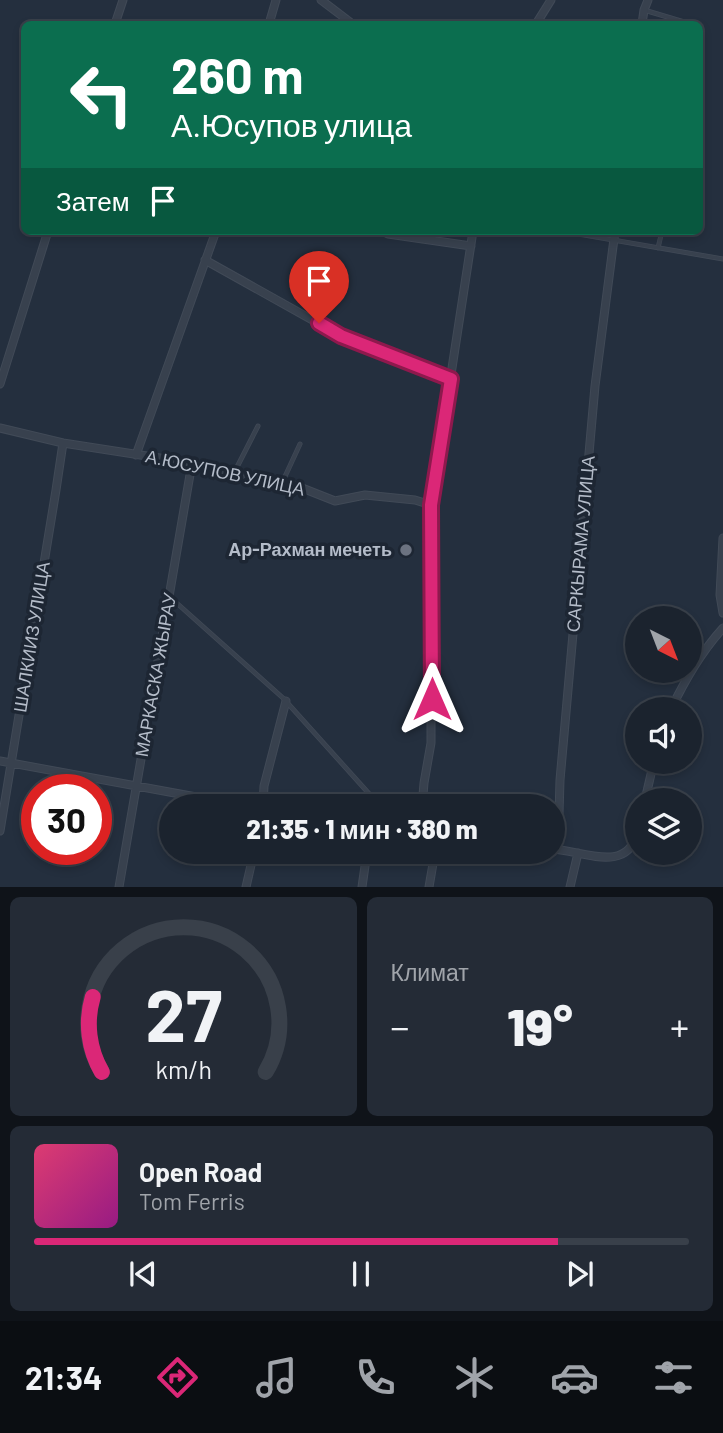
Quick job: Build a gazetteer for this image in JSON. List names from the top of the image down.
{
  "streets": {
    "street": [
      "А.ЮСУПОВ УЛИЦА",
      "САРКЫРАМА УЛИЦА",
      "ШАЛКИИЗ УЛИЦА",
      "МАРКАСКА ЖЫРАУ"
    ]
  },
  "crossings": [
    ["А.ЮСУПОВ УЛИЦА", "МАРКАСКА ЖЫРАУ"]
  ],
  "places": ["Ар-Рахман мечеть"],
  "north": "bottom right",
  "page": {
    "turn": ["260 m", "А.Юсупов улица"],
    "then": "Затем",
    "limit": "30",
    "trip": "21:35 · 1 мин · 380 m",
    "tile": "Климат",
    "heat": ["−", "19°", "+"],
    "song": ["Open Road", "Tom Ferris"],
    "tabs": "21:34",
    "gauge": ["27", "km/h"]
  }
}
